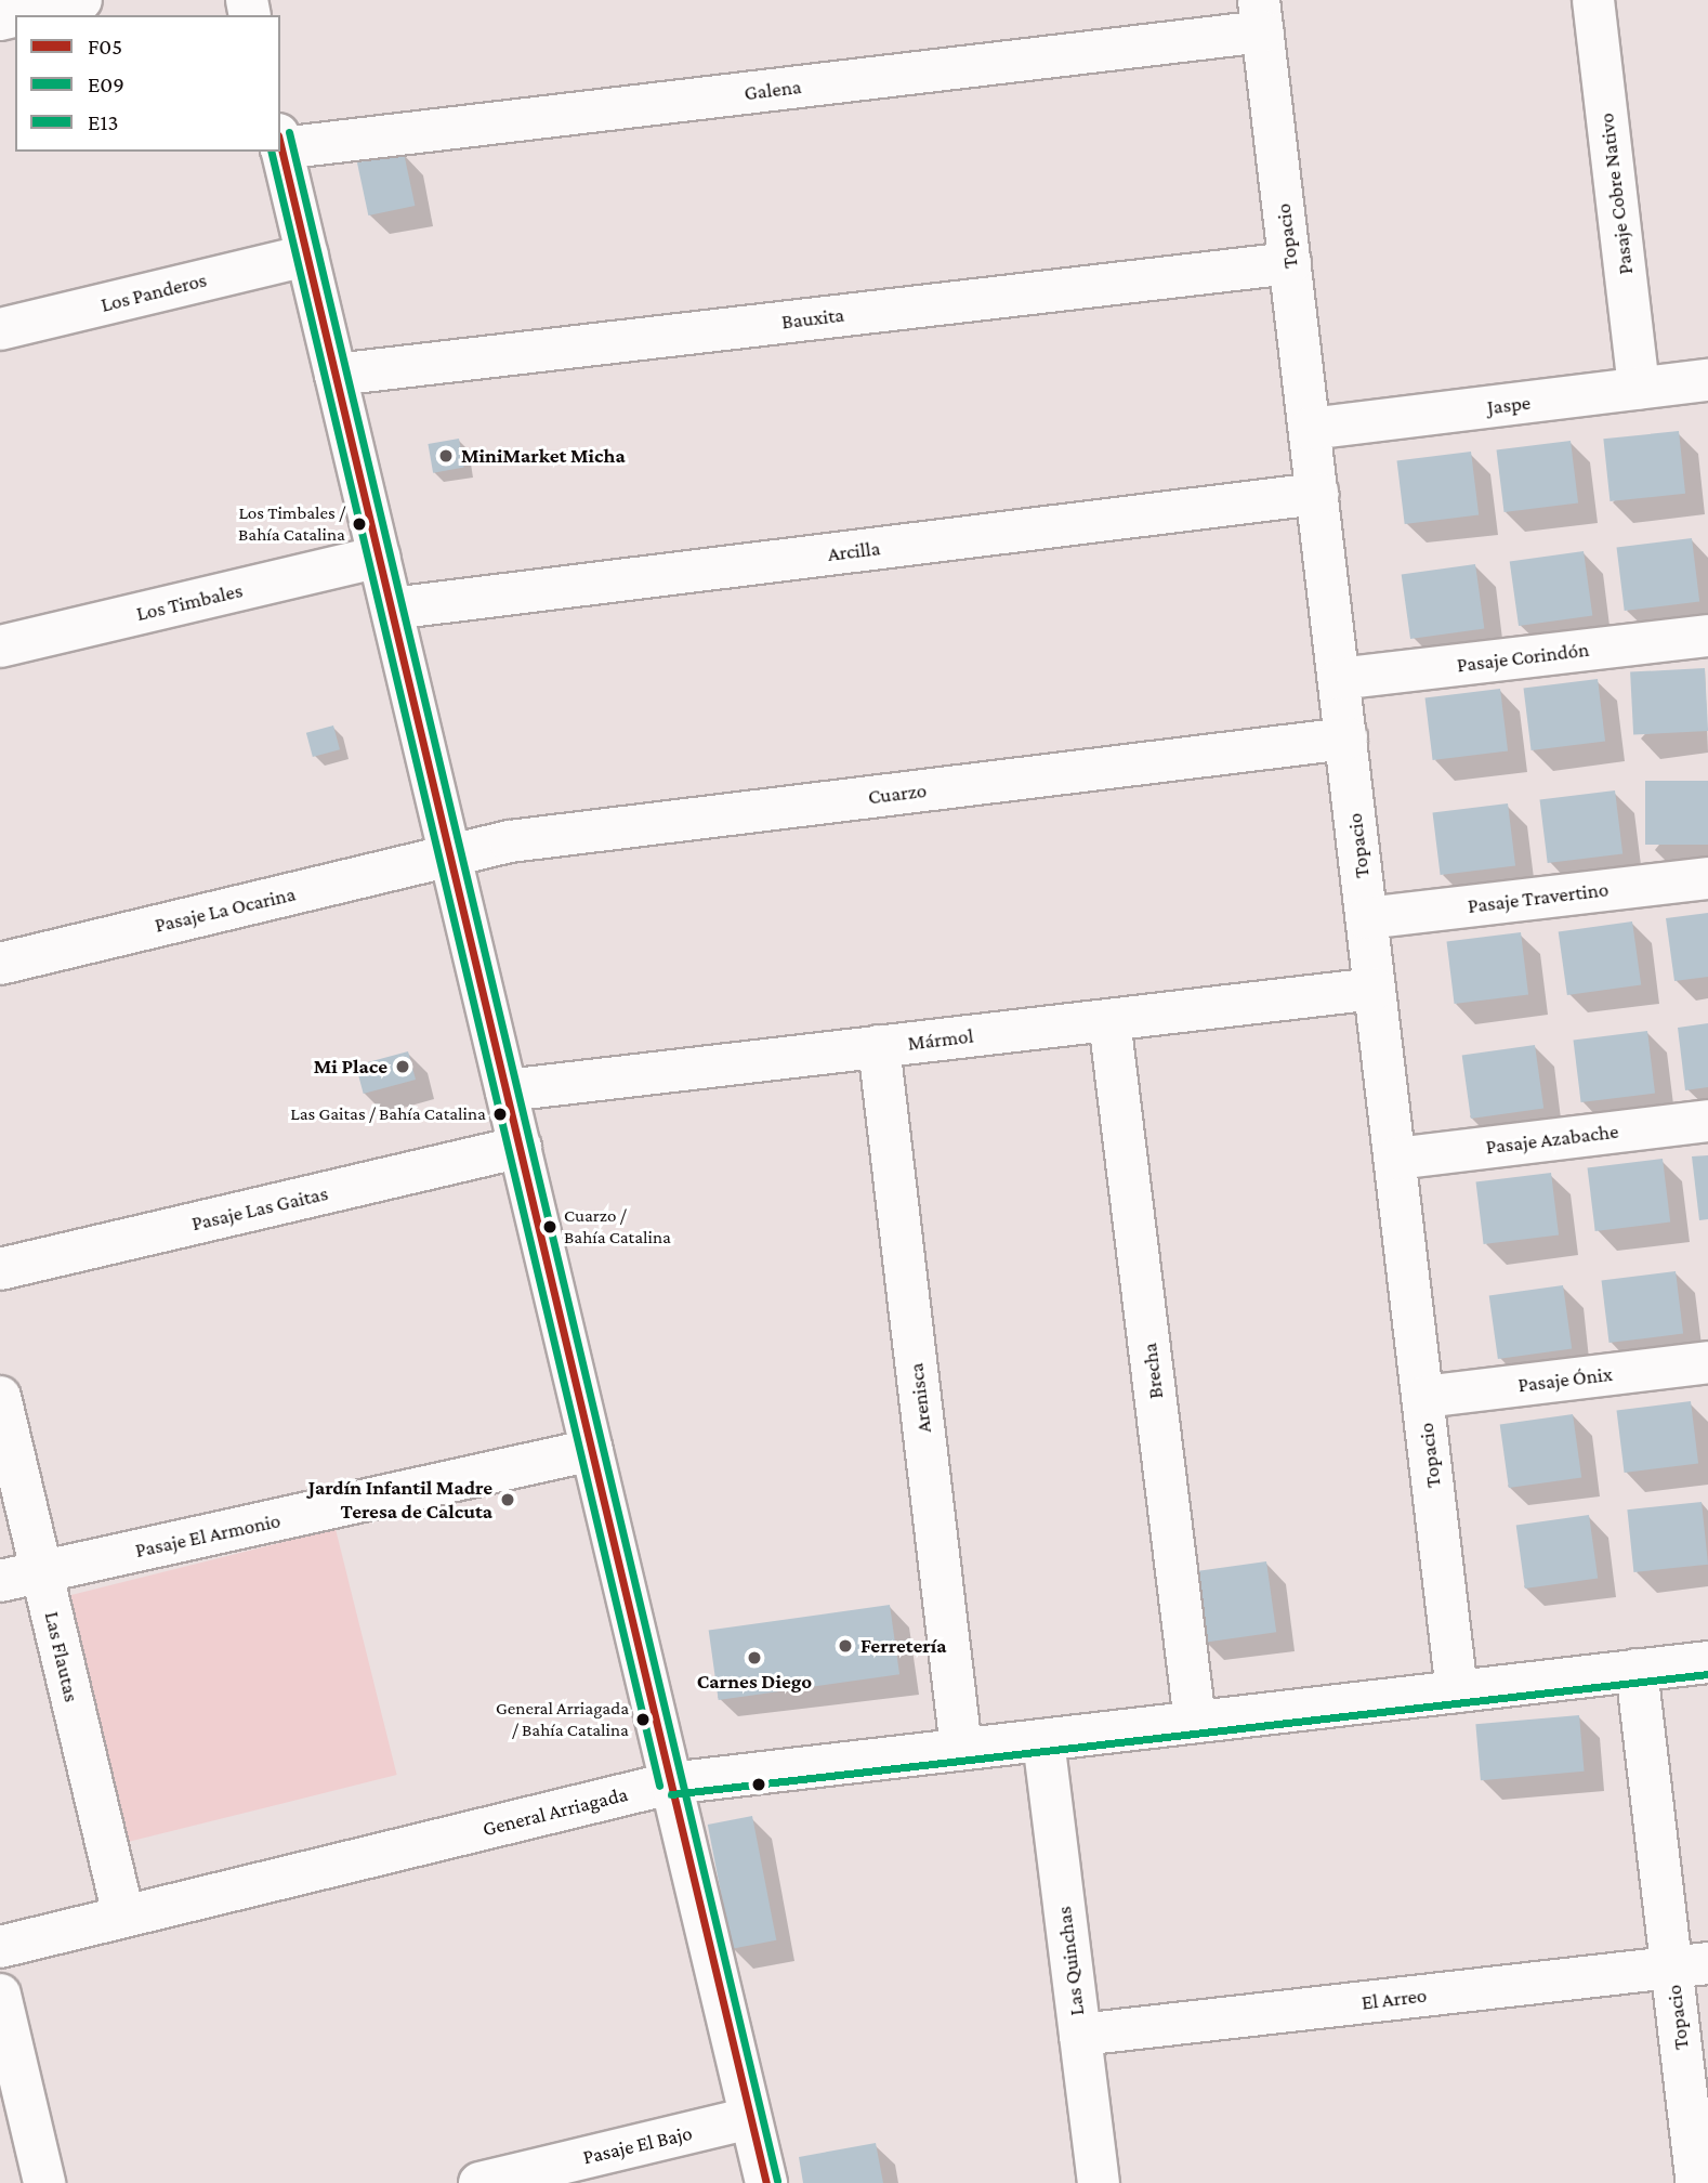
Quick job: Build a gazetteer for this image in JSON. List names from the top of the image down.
{
  "streets": {
    "street": [
      "Galena",
      "Pasaje Cobre Nativo",
      "Topacio",
      "Los Panderos",
      "Bauxita",
      "Jaspe",
      "Arcilla",
      "Los Timbales",
      "Pasaje Corindón",
      "Cuarzo",
      "Pasaje Travertino",
      "Pasaje La Ocarina",
      "Mármol",
      "Pasaje Azabache",
      "Pasaje Las Gaitas",
      "Brecha",
      "Pasaje Ónix",
      "Arenisca",
      "Pasaje El Armonio",
      "Las Flautas",
      "General Arriagada",
      "Las Quinchas",
      "El Arreo",
      "Pasaje El Bajo"
    ]
  },
  "crossings": [
    ["Galena", "Topacio"],
    ["Pasaje Cobre Nativo", "Jaspe"],
    ["Topacio", "Bauxita"],
    ["Topacio", "Jaspe"],
    ["Topacio", "Arcilla"],
    ["Topacio", "Pasaje Corindón"],
    ["Topacio", "Cuarzo"],
    ["Topacio", "Pasaje Travertino"],
    ["Topacio", "Mármol"],
    ["Topacio", "Pasaje Azabache"],
    ["Topacio", "Pasaje Ónix"],
    ["Topacio", "General Arriagada"],
    ["Topacio", "El Arreo"],
    ["Cuarzo", "Pasaje La Ocarina"],
    ["Mármol", "Brecha"],
    ["Mármol", "Arenisca"],
    ["Brecha", "General Arriagada"],
    ["Arenisca", "General Arriagada"],
    ["Pasaje El Armonio", "Las Flautas"],
    ["Las Flautas", "General Arriagada"],
    ["General Arriagada", "Las Quinchas"],
    ["Las Quinchas", "El Arreo"]
  ],
  "places": [
    "MiniMarket Micha",
    "Los Timbales / Bahía Catalina",
    "Mi Place",
    "Las Gaitas / Bahía Catalina",
    "Cuarzo / Bahía Catalina",
    "Jardín Infantil Madre Teresa de Calcuta",
    "Ferretería",
    "Carnes Diego",
    "General Arriagada / Bahía Catalina"
  ],
  "lines": ["transit line E13", "transit line F05", "transit line E09"],
  "legend": ["F05", "E09", "E13"]
}
